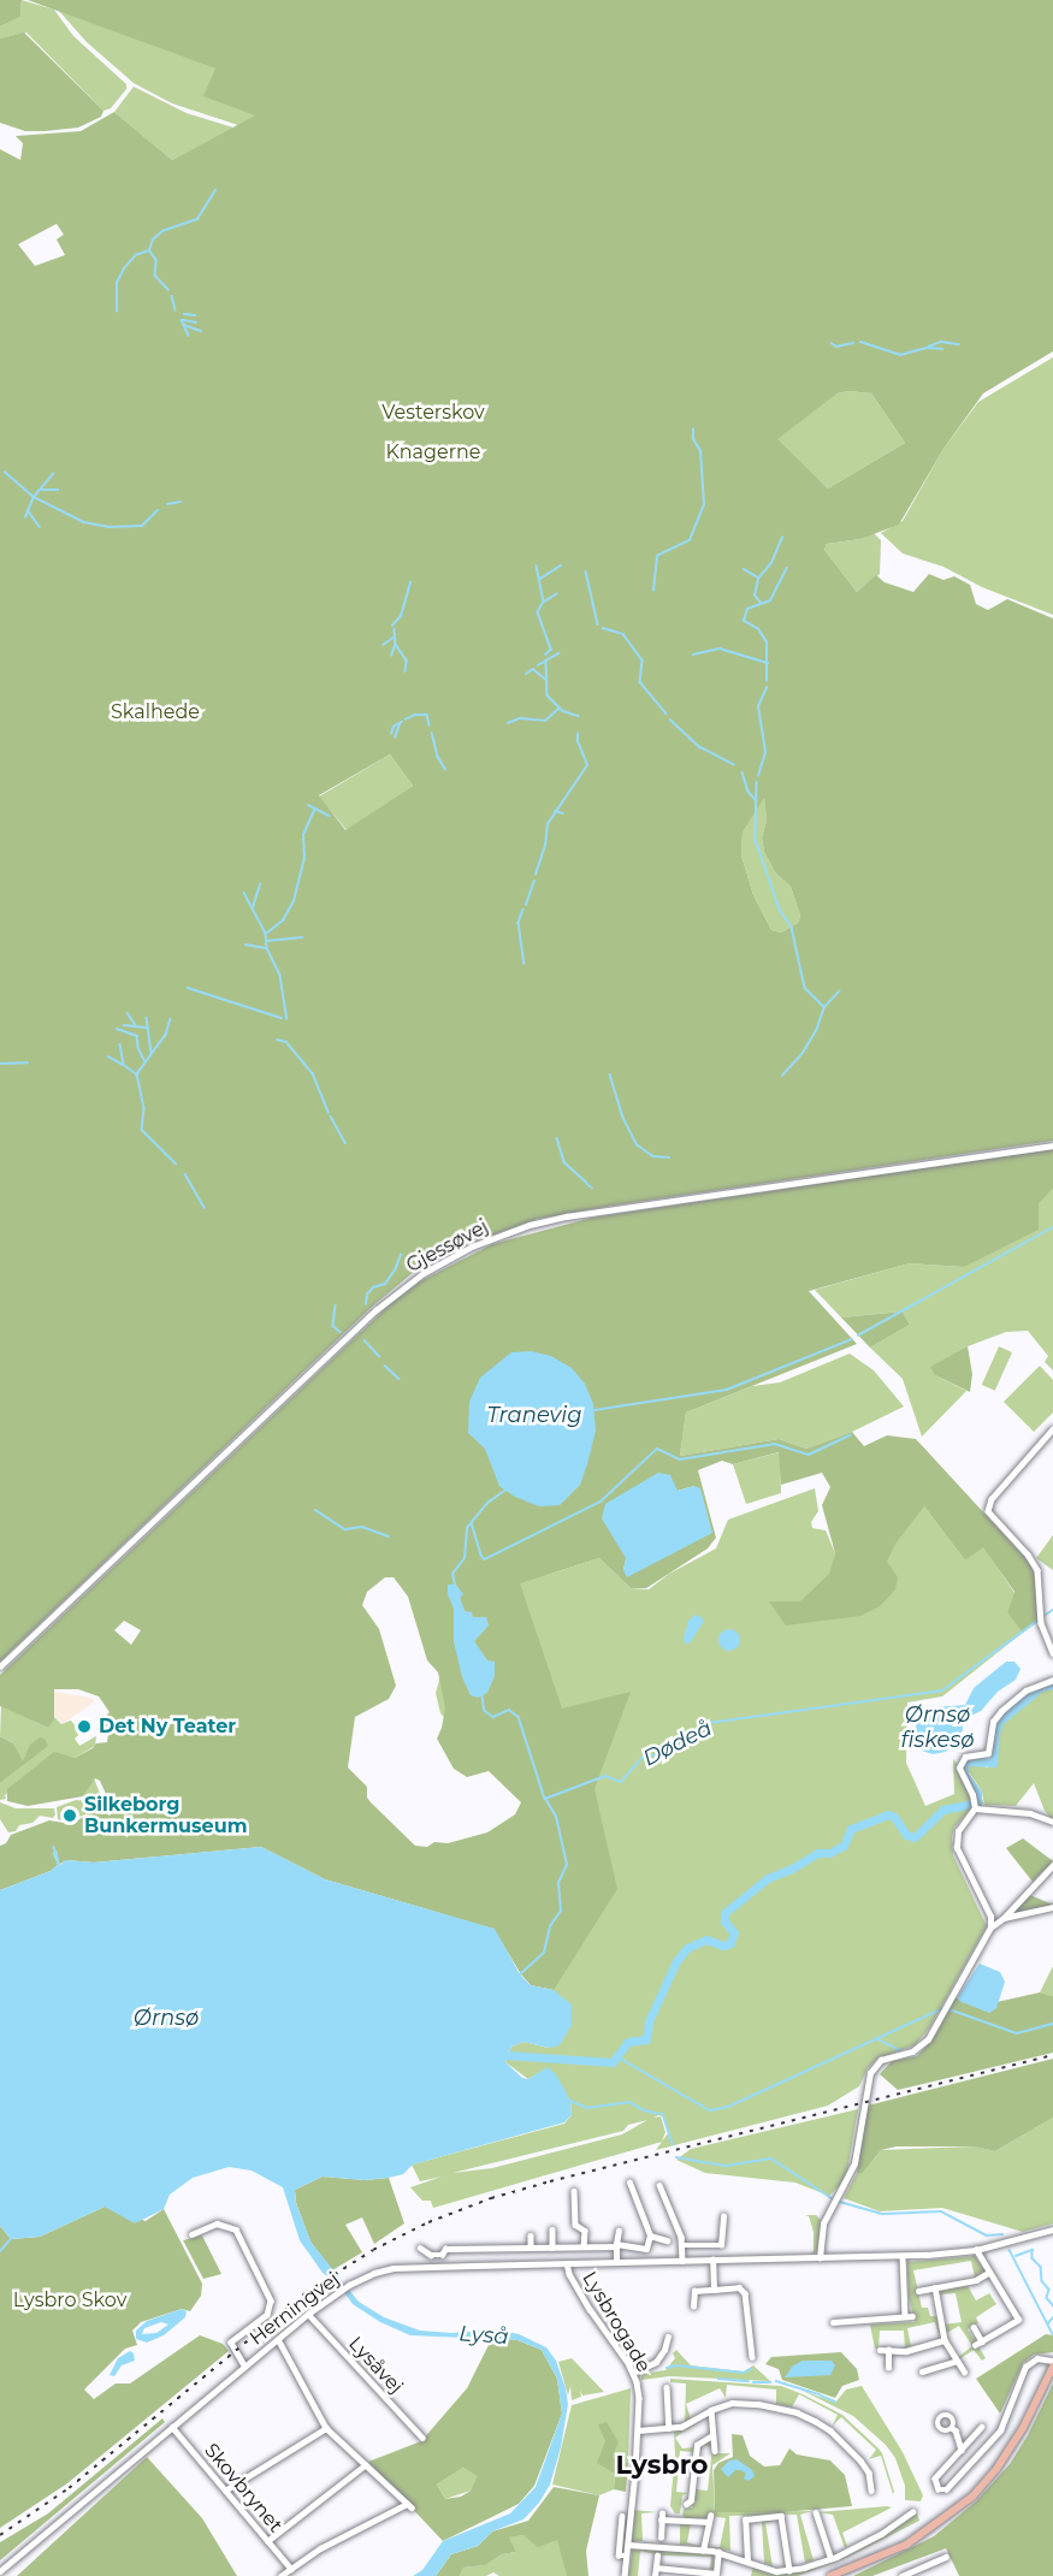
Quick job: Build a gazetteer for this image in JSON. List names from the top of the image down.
{
  "streets": {
    "street": [
      "Gjessøvej",
      "Herningvej",
      "Lysbrogade",
      "Lysåvej",
      "Skovbrynet"
    ]
  },
  "crossings": [
    ["Herningvej", "Lysbrogade"],
    ["Herningvej", "Lysåvej"],
    ["Herningvej", "Skovbrynet"]
  ],
  "districts": ["Lysbro"],
  "water": [
    "Tranevig",
    "Ørnsø fiskesø",
    "Dødeå",
    "Ørnsø",
    "Lyså"
  ],
  "parks": [
    "Vesterskov",
    "Knagerne",
    "Skalhede",
    "Lysbro Skov"
  ],
  "places": ["Det Ny Teater", "Silkeborg Bunkermuseum"]
}
